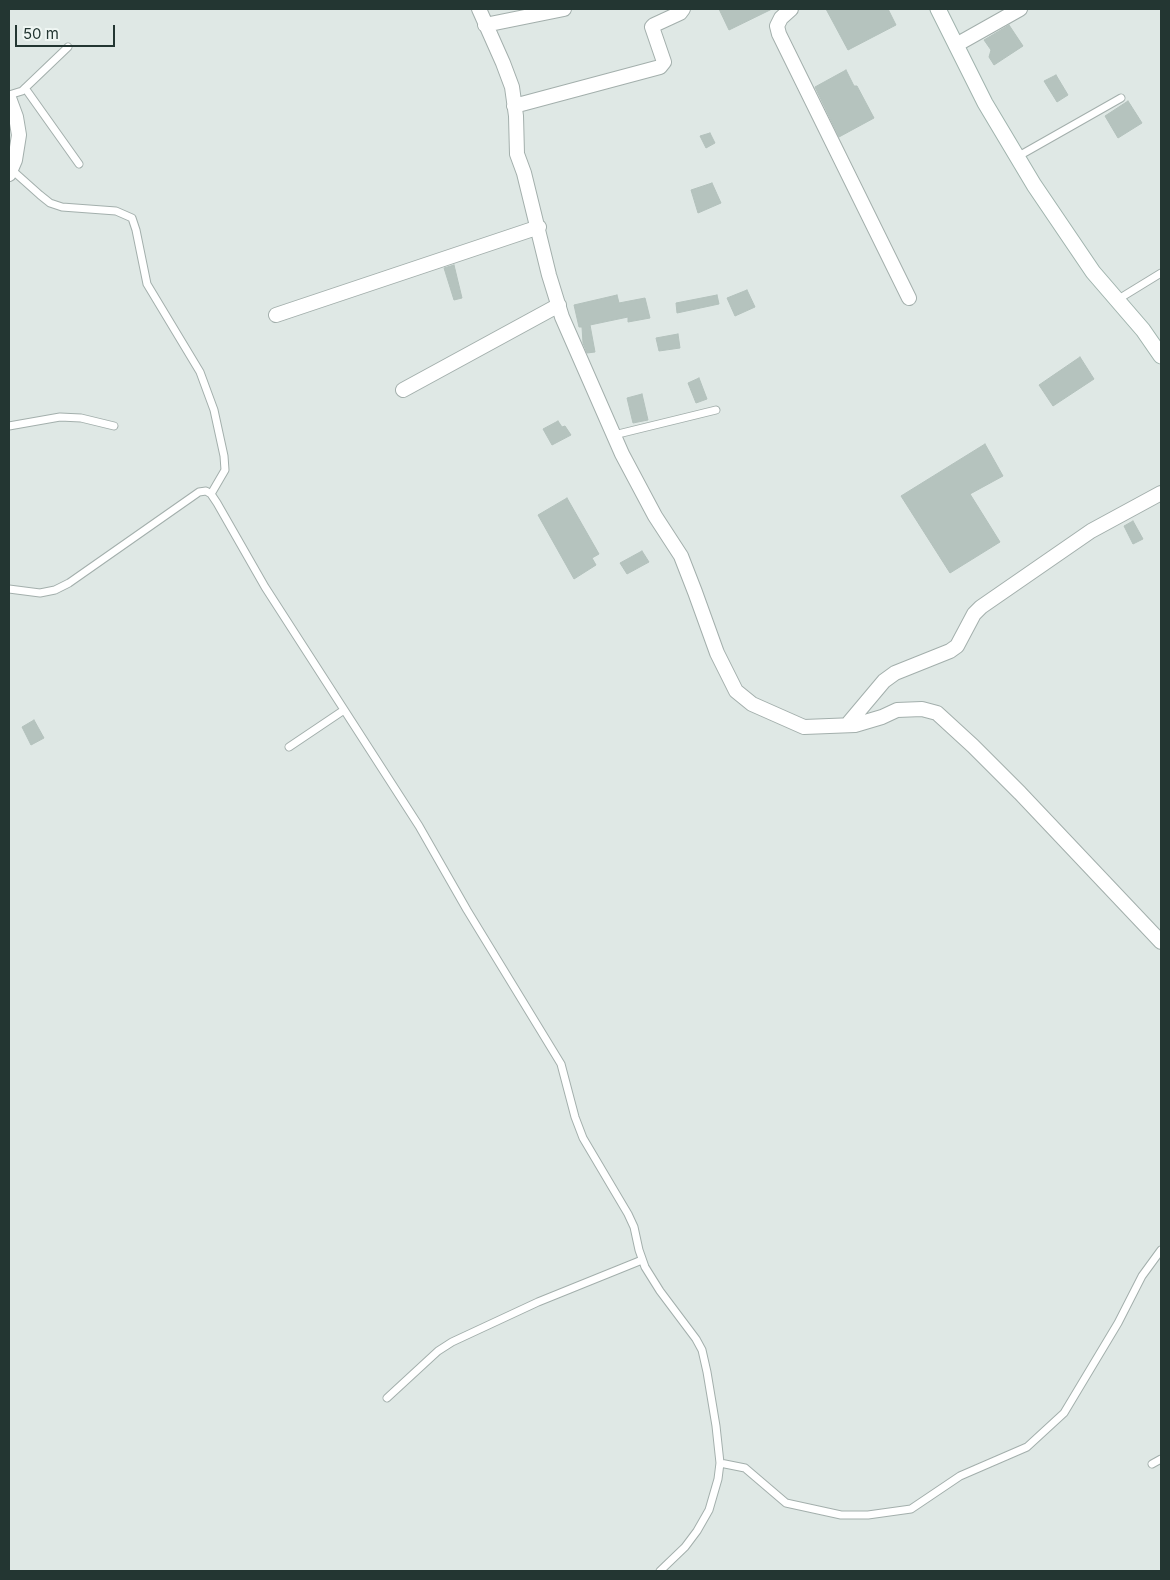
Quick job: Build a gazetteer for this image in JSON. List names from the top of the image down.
{
  "scale_bar": "50 m"
}
